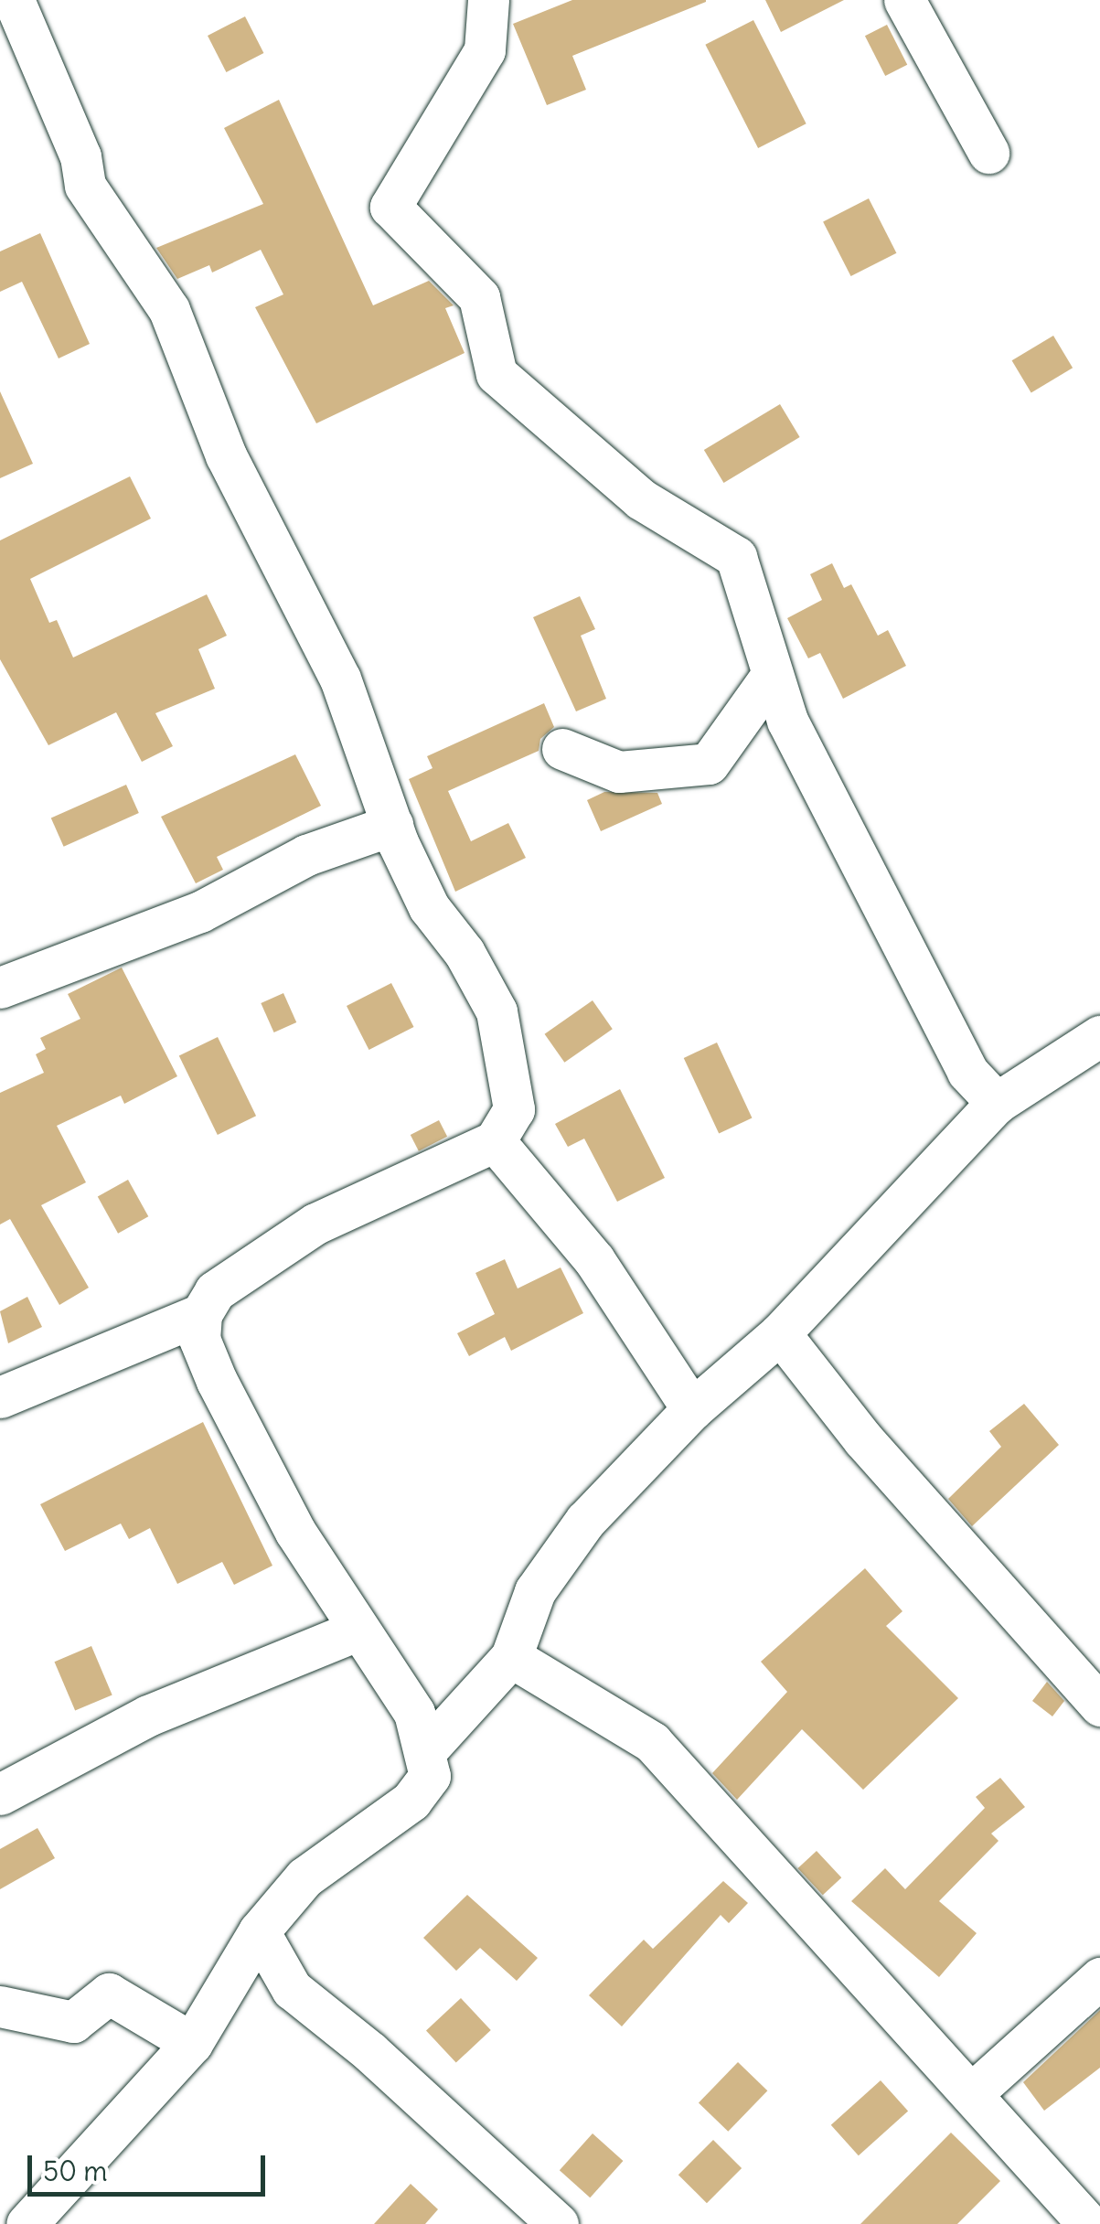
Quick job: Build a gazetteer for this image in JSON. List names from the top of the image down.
{
  "scale_bar": "50 m"
}
